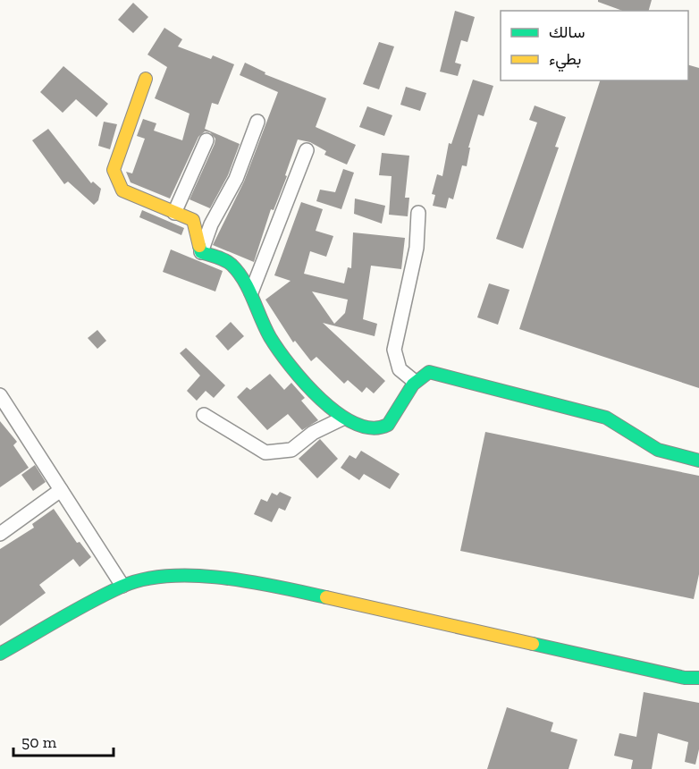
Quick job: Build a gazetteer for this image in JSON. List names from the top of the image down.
{
  "legend": ["سالك", "بطيء"],
  "scale_bar": "50 m"
}
